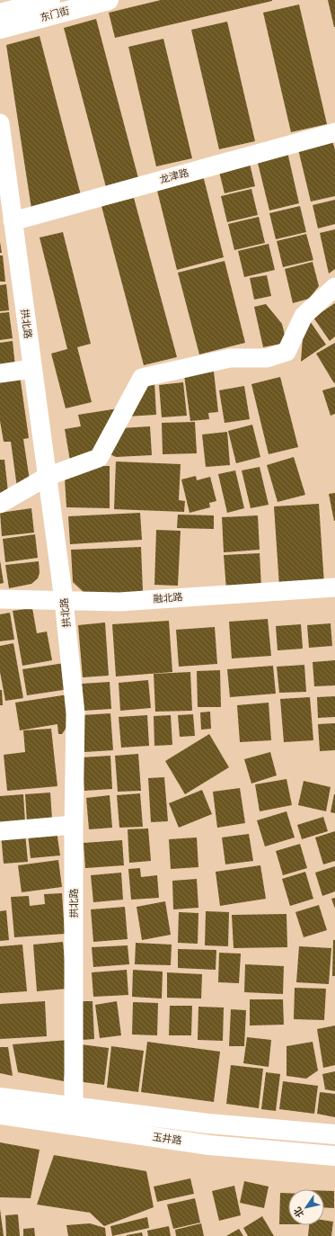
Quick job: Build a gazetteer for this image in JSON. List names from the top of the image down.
{
  "streets": {
    "street": [
      "东门街",
      "龙津路",
      "拱北路",
      "融北路",
      "玉井路"
    ]
  },
  "crossings": [
    ["龙津路", "拱北路"],
    ["拱北路", "融北路"],
    ["拱北路", "玉井路"]
  ],
  "north": "bottom left"
}
